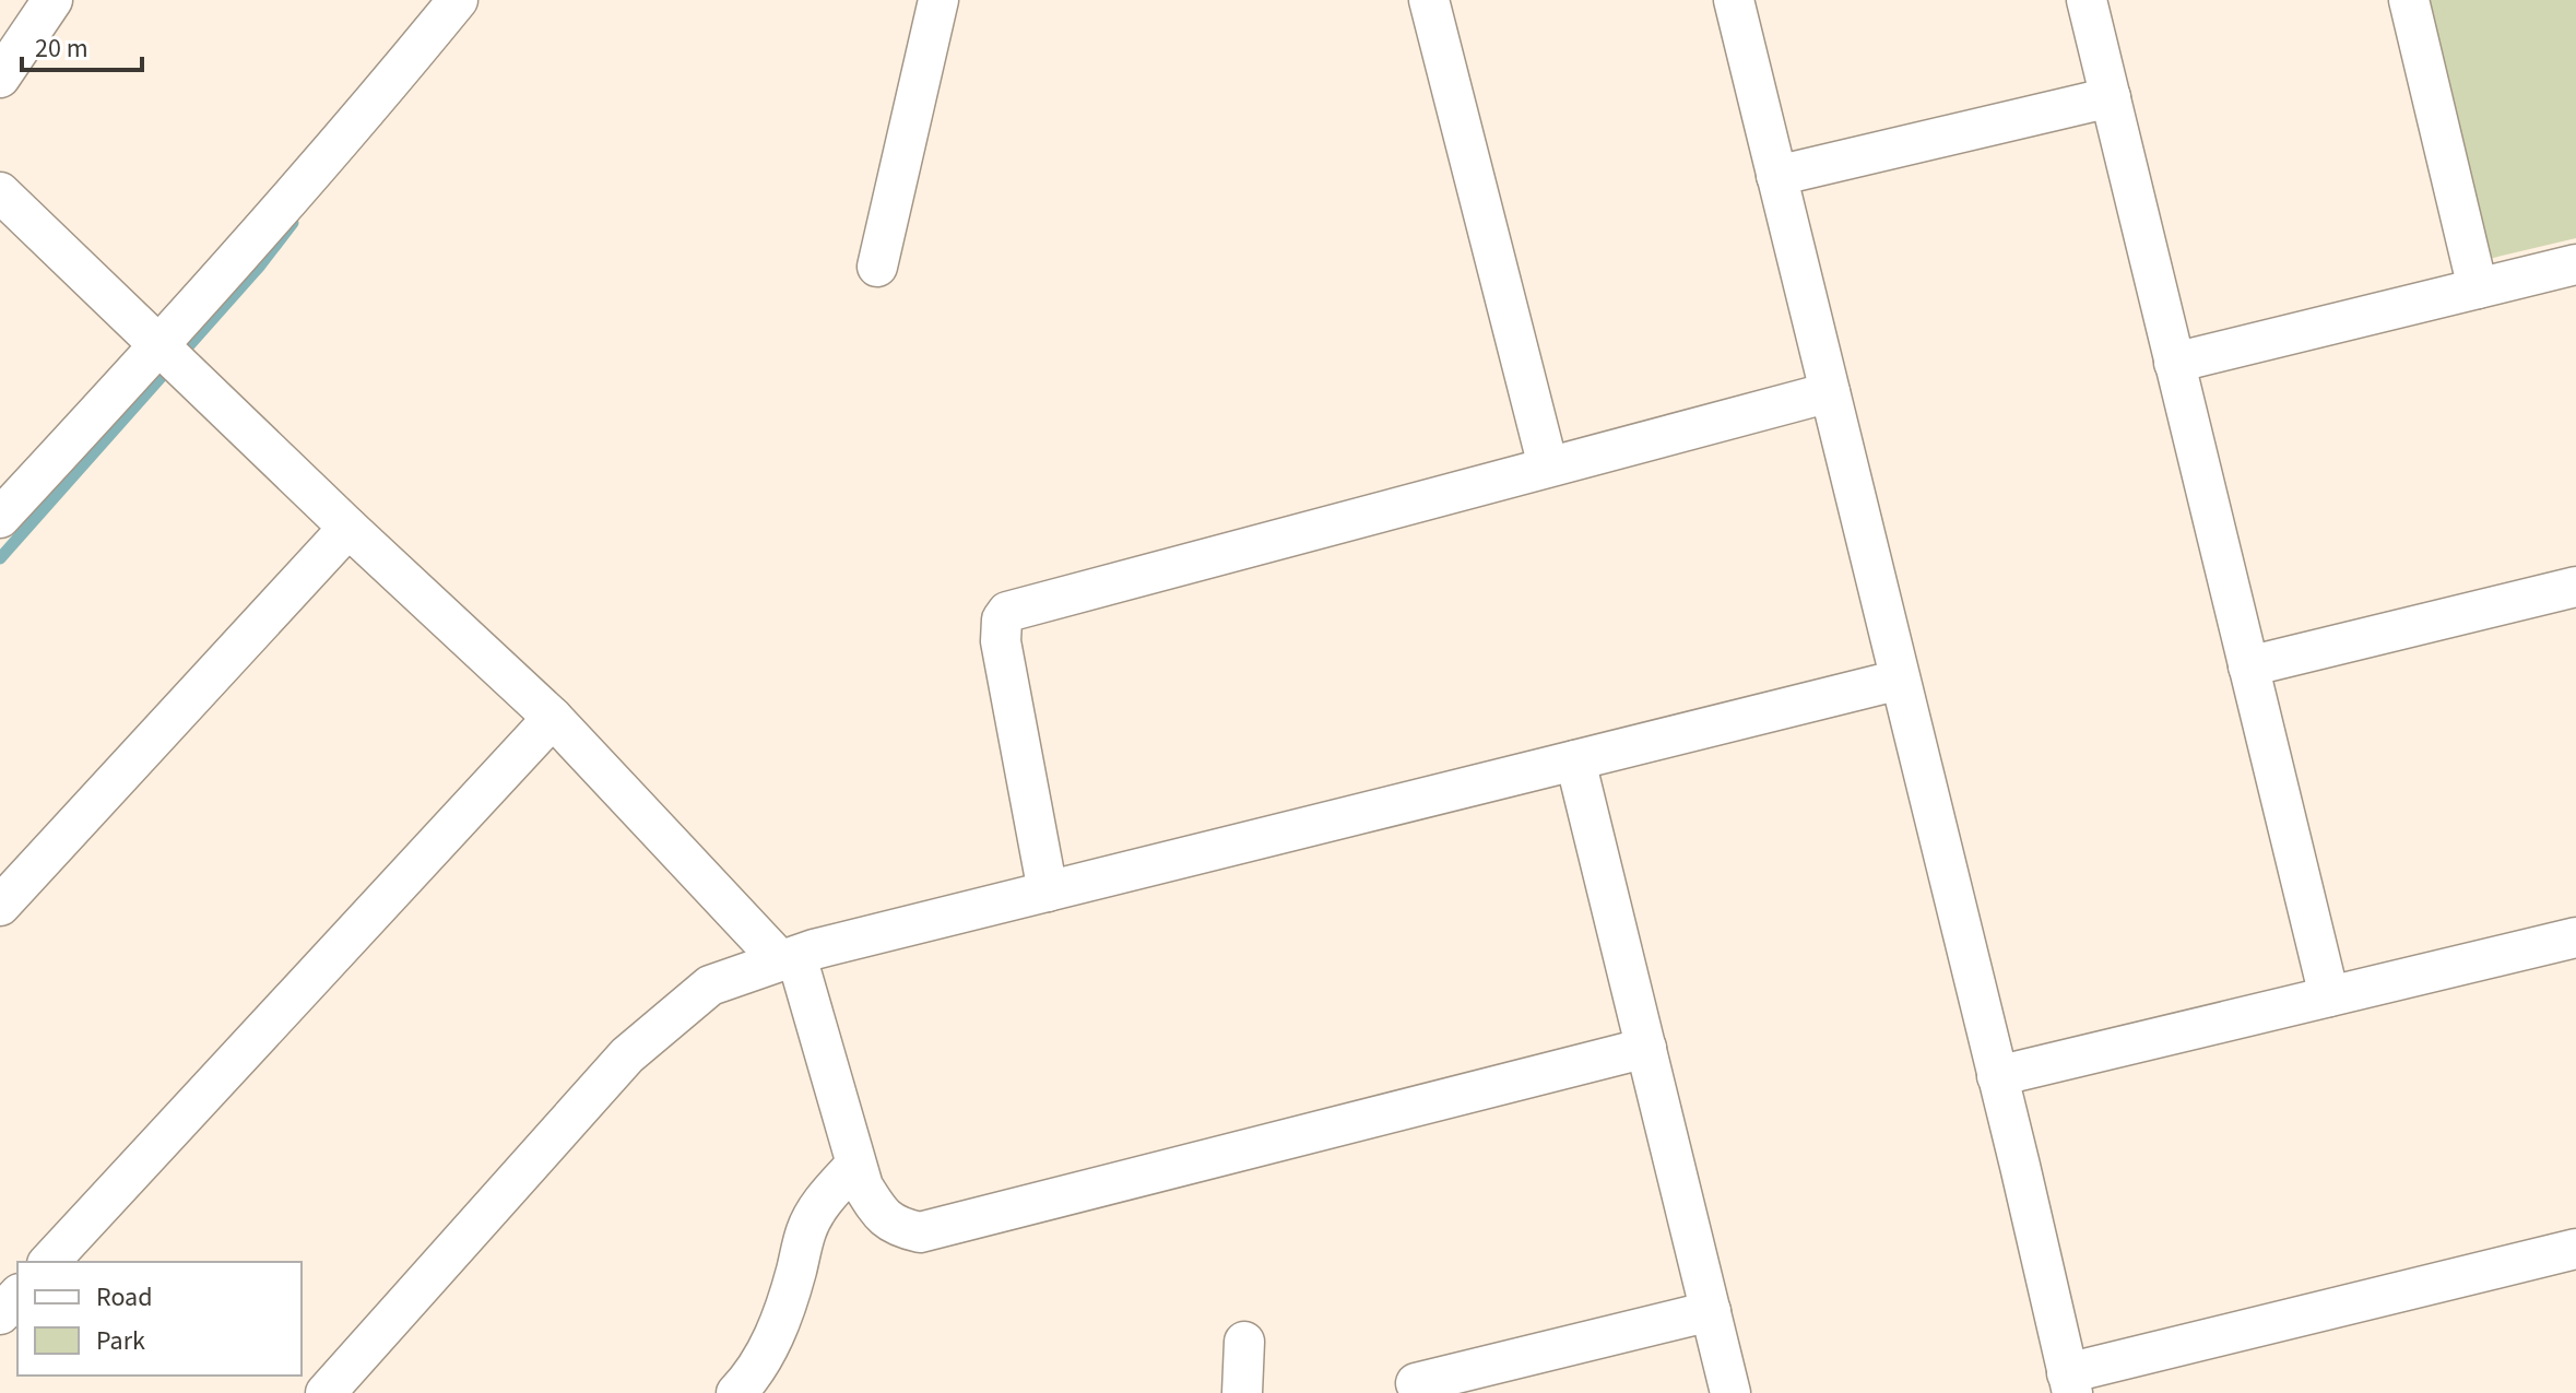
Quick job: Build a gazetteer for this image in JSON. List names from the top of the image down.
{
  "legend": ["Road", "Park"],
  "scale_bar": "20 m"
}
